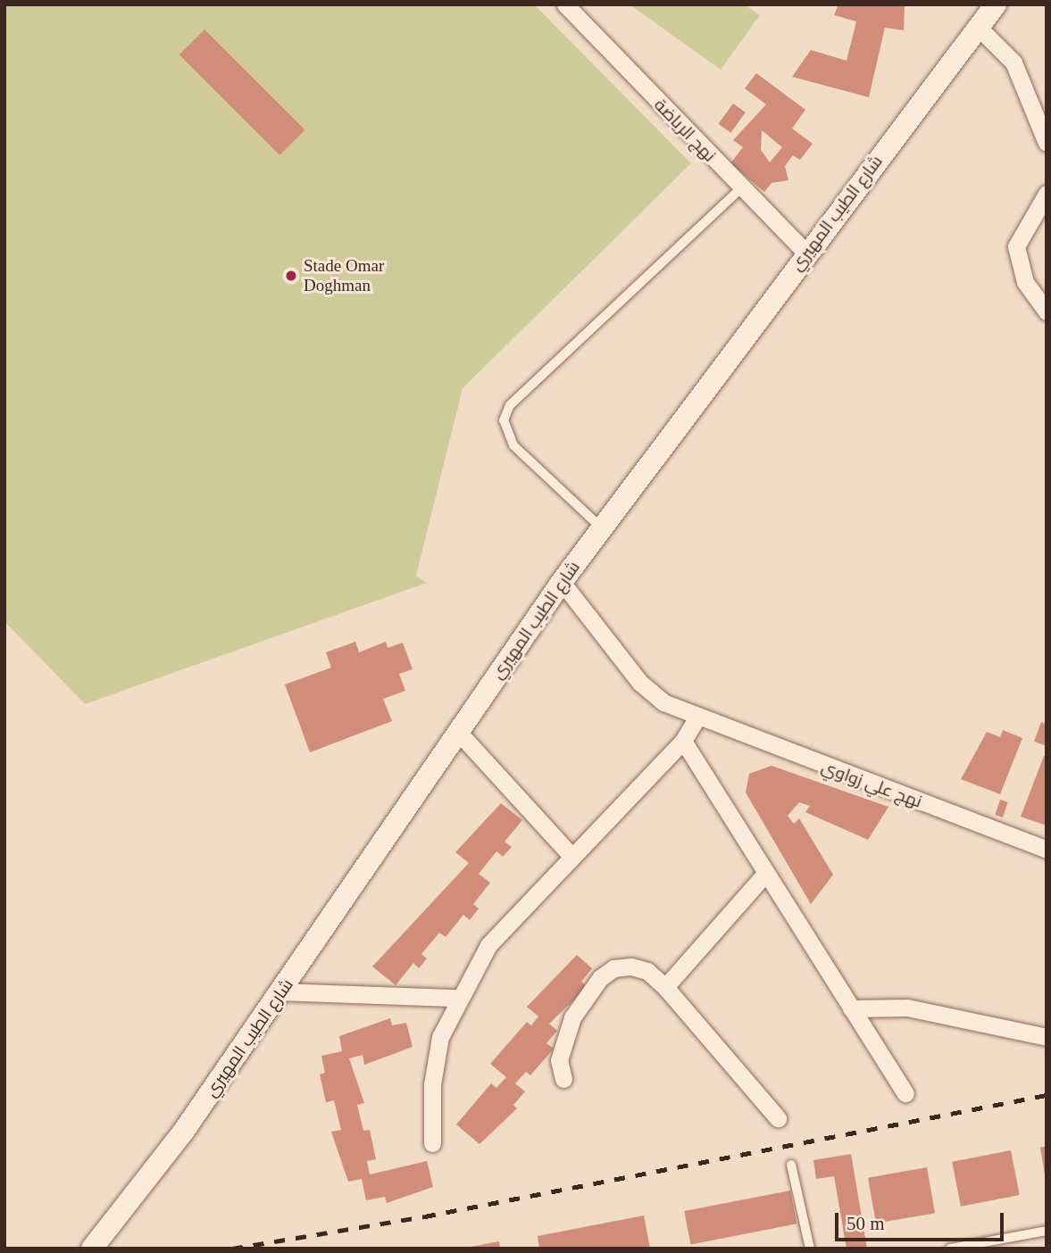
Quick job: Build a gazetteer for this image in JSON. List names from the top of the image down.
{
  "streets": {
    "street": ["نهج الرياضة", "شارع الطيب المهيري", "نهج علي زواوي"]
  },
  "crossings": [
    ["نهج الرياضة", "شارع الطيب المهيري"],
    ["شارع الطيب المهيري", "نهج علي زواوي"]
  ],
  "places": ["Stade Omar Doghman"],
  "scale_bar": "50 m"
}
